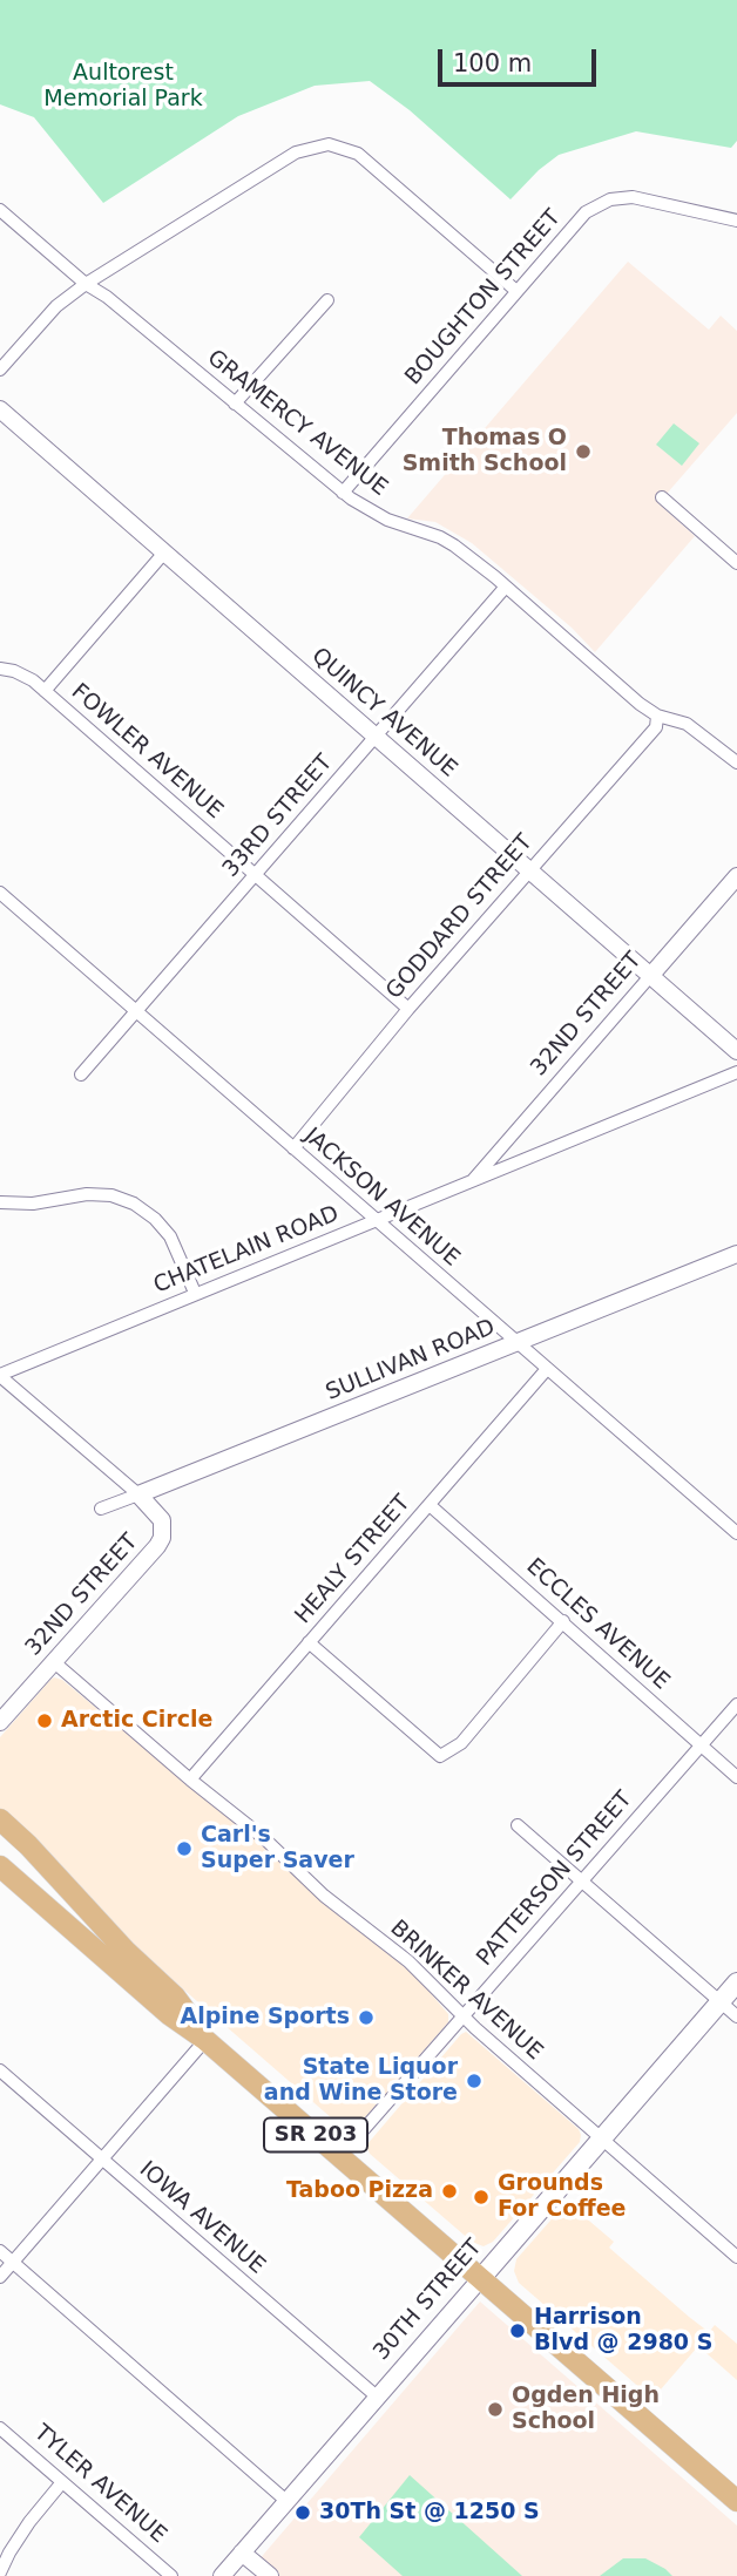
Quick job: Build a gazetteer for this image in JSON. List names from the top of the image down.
{
  "streets": {
    "main road": ["SR 203", "30TH STREET"],
    "street": [
      "BOUGHTON STREET",
      "GRAMERCY AVENUE",
      "QUINCY AVENUE",
      "FOWLER AVENUE",
      "33RD STREET",
      "GODDARD STREET",
      "32ND STREET",
      "JACKSON AVENUE",
      "CHATELAIN ROAD",
      "SULLIVAN ROAD",
      "HEALY STREET",
      "ECCLES AVENUE",
      "PATTERSON STREET",
      "BRINKER AVENUE",
      "IOWA AVENUE",
      "TYLER AVENUE"
    ]
  },
  "crossings": [
    ["BOUGHTON STREET", "GRAMERCY AVENUE"],
    ["GRAMERCY AVENUE", "33RD STREET"],
    ["GRAMERCY AVENUE", "GODDARD STREET"],
    ["QUINCY AVENUE", "33RD STREET"],
    ["QUINCY AVENUE", "GODDARD STREET"],
    ["QUINCY AVENUE", "32ND STREET"],
    ["FOWLER AVENUE", "33RD STREET"],
    ["FOWLER AVENUE", "GODDARD STREET"],
    ["33RD STREET", "JACKSON AVENUE"],
    ["GODDARD STREET", "JACKSON AVENUE"],
    ["32ND STREET", "CHATELAIN ROAD"],
    ["32ND STREET", "SULLIVAN ROAD"],
    ["32ND STREET", "BRINKER AVENUE"],
    ["JACKSON AVENUE", "CHATELAIN ROAD"],
    ["JACKSON AVENUE", "SULLIVAN ROAD"],
    ["JACKSON AVENUE", "HEALY STREET"],
    ["HEALY STREET", "ECCLES AVENUE"],
    ["HEALY STREET", "BRINKER AVENUE"],
    ["ECCLES AVENUE", "PATTERSON STREET"],
    ["PATTERSON STREET", "BRINKER AVENUE"],
    ["PATTERSON STREET", "SR 203"],
    ["BRINKER AVENUE", "30TH STREET"],
    ["SR 203", "30TH STREET"],
    ["IOWA AVENUE", "30TH STREET"]
  ],
  "parks": ["Aultorest Memorial Park"],
  "places": [
    "Thomas O Smith School",
    "Arctic Circle",
    "Carl's Super Saver",
    "Alpine Sports",
    "State Liquor and Wine Store",
    "Taboo Pizza",
    "Grounds For Coffee",
    "Harrison Blvd @ 2980 S",
    "Ogden High School",
    "30Th St @ 1250 S"
  ],
  "scale_bar": "100 m"
}
